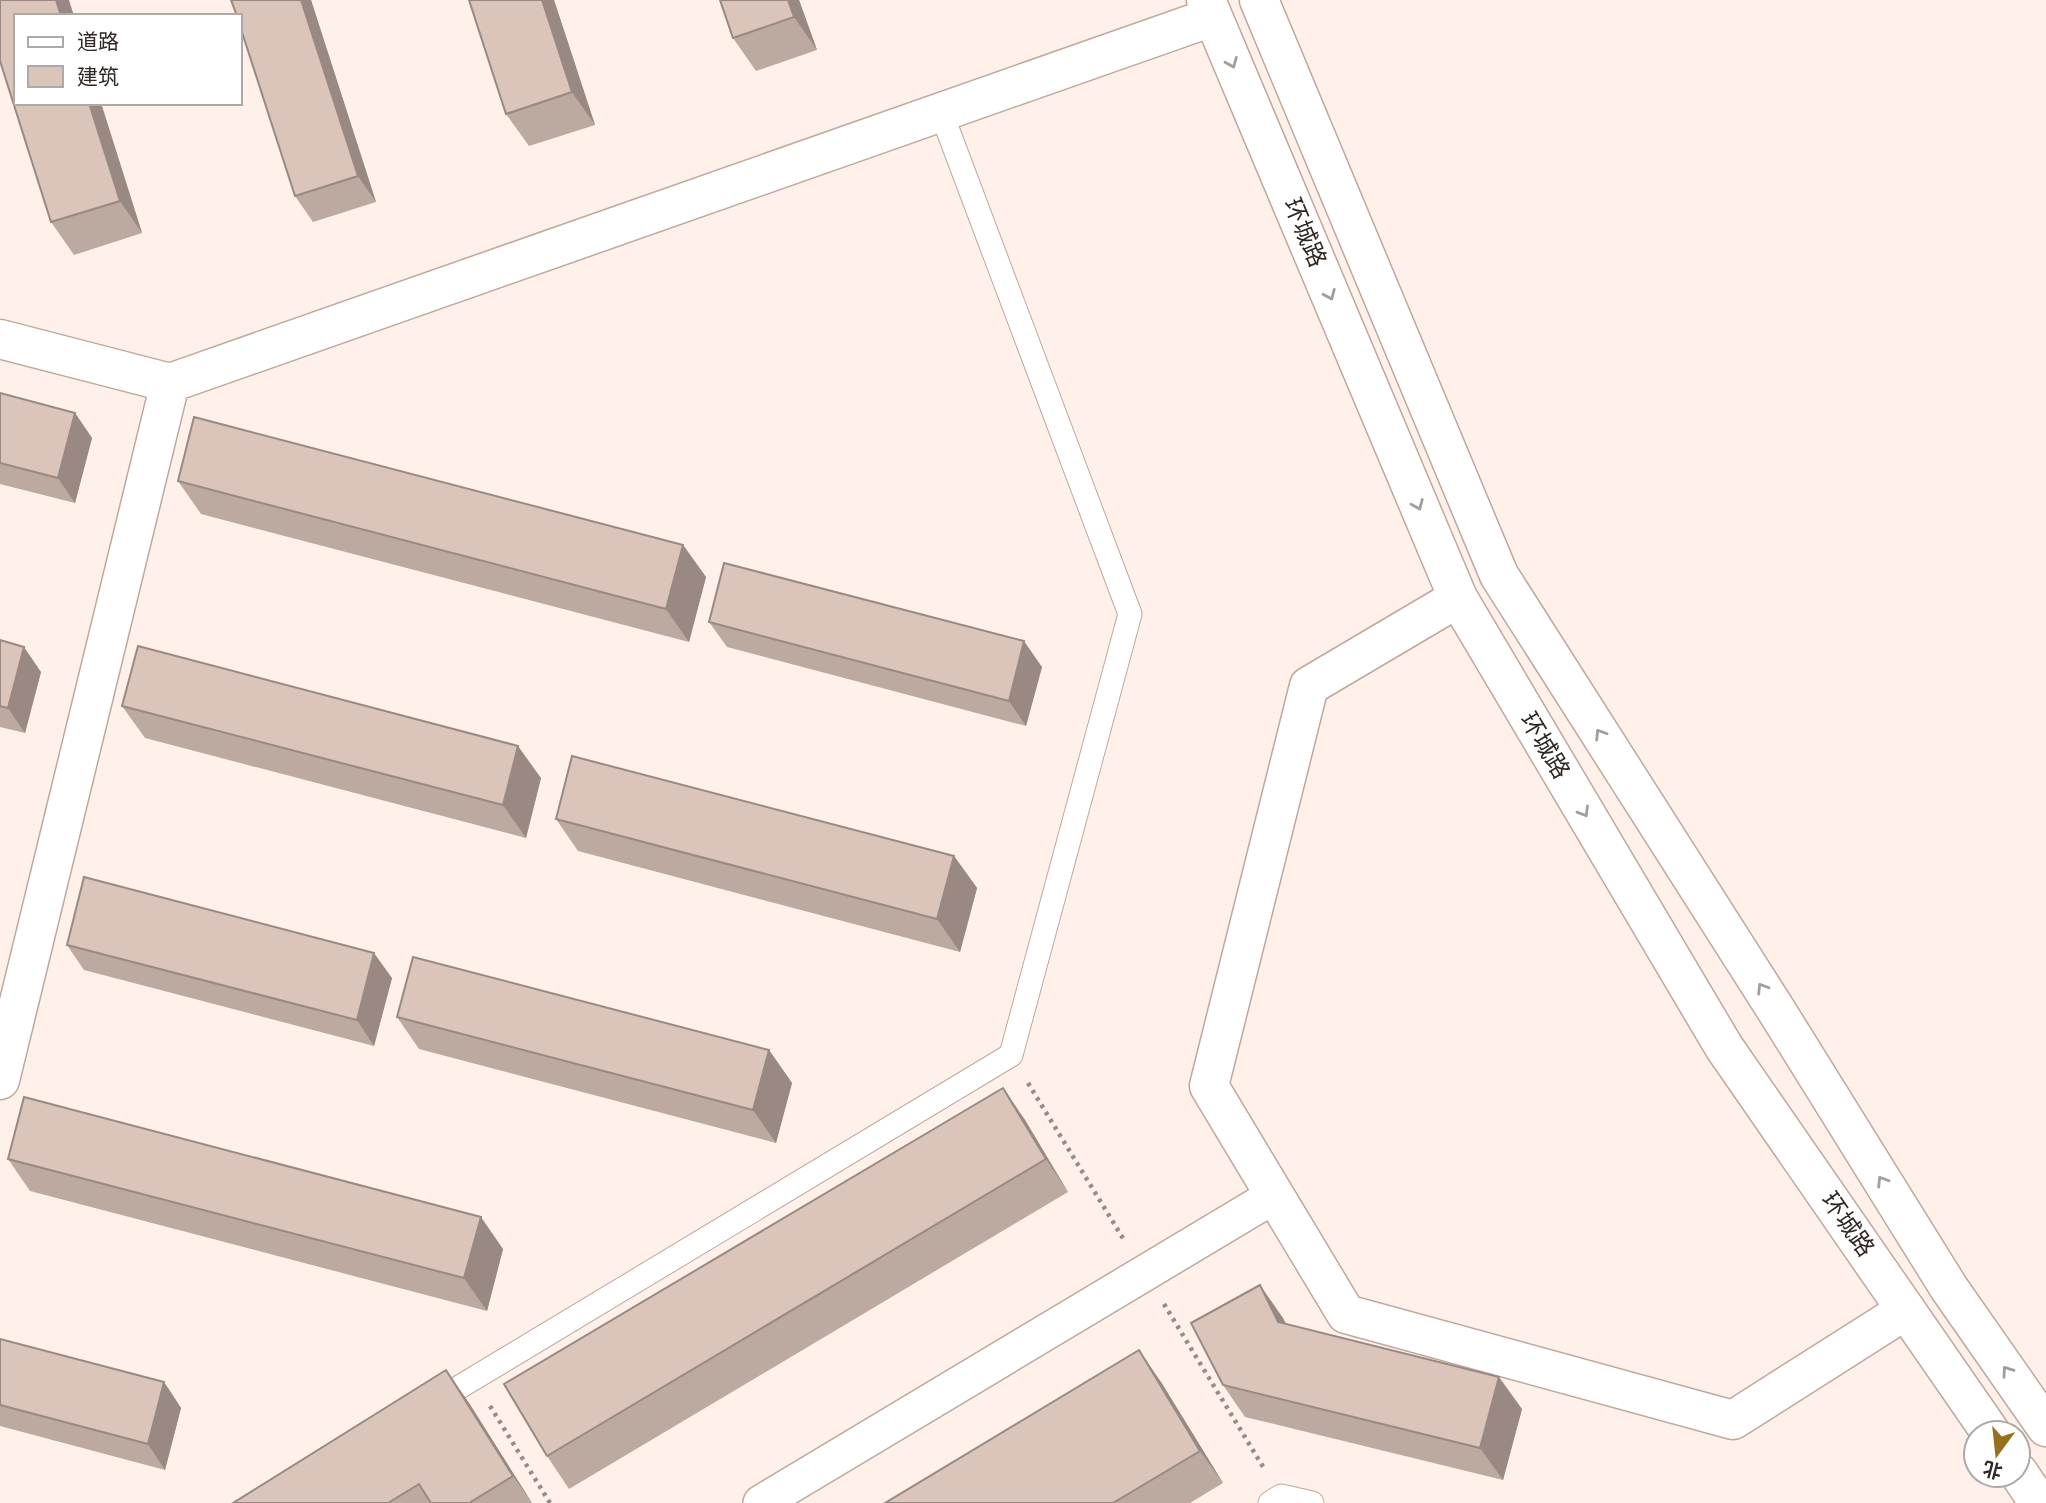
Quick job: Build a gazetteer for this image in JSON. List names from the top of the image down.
{
  "streets": {
    "street": ["环城路"]
  },
  "legend": ["道路", "建筑"],
  "north": "bottom"
}
